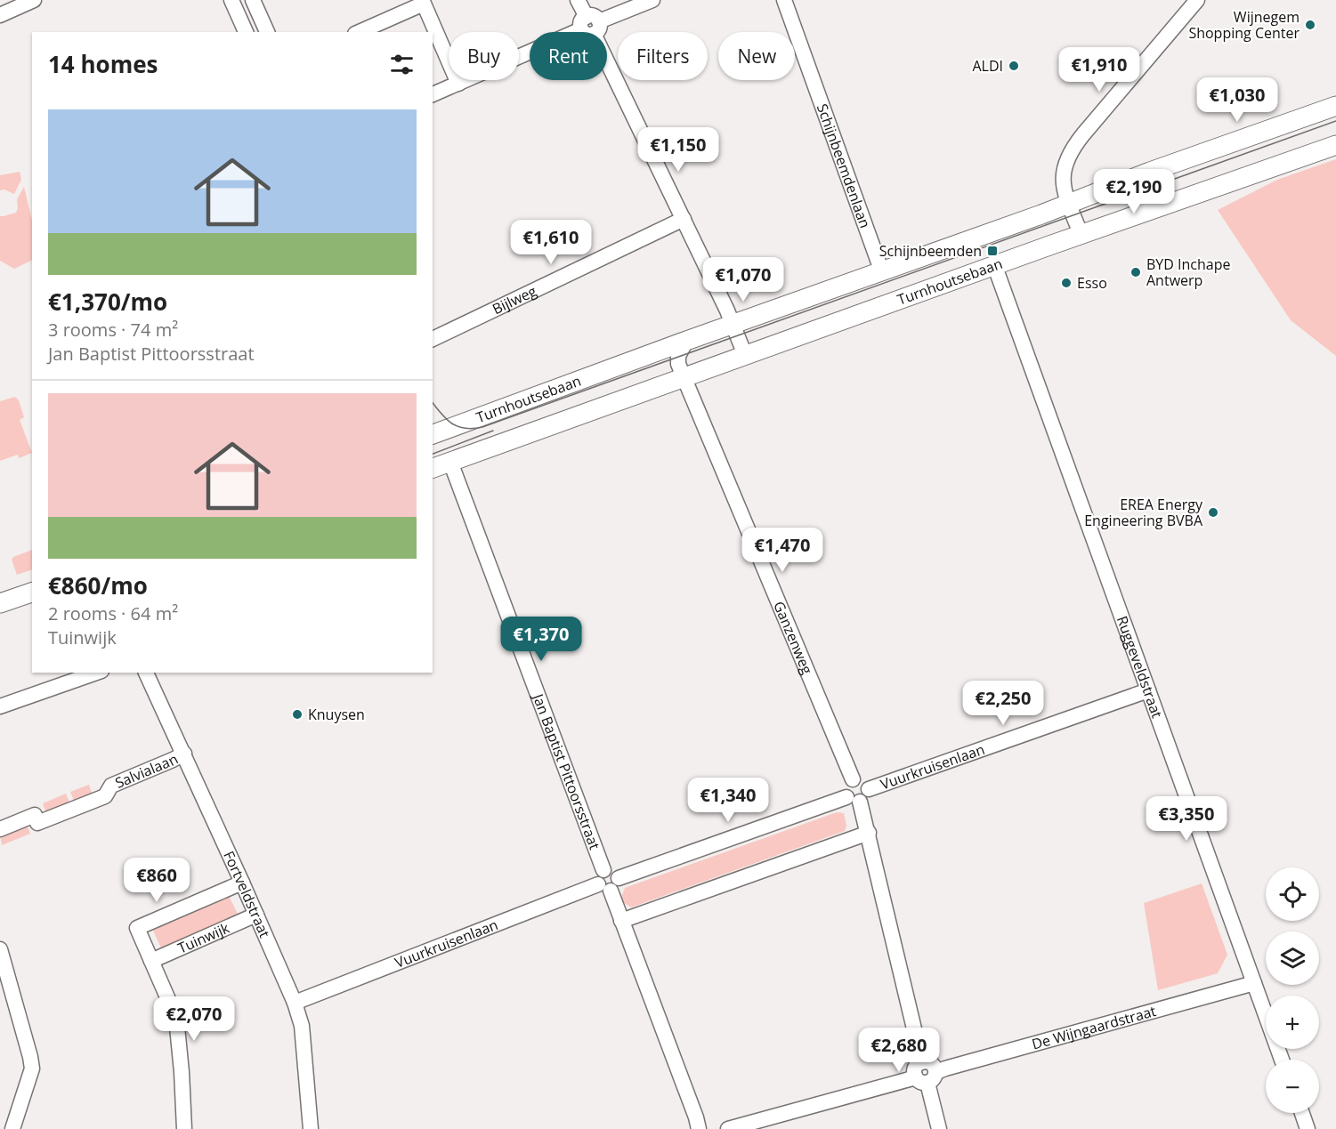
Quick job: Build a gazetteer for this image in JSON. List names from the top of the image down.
{
  "streets": {
    "main road": ["Turnhoutsebaan"],
    "street": [
      "Schijnbeemdenlaan",
      "Bijlweg",
      "Ganzenweg",
      "Ruggeveldstraat",
      "Vuurkruisenlaan",
      "Salvialaan",
      "Jan Baptist Pittoorsstraat",
      "Fortveldstraat",
      "Tuinwijk",
      "De Wijngaardstraat"
    ]
  },
  "crossings": [
    ["Schijnbeemdenlaan", "Turnhoutsebaan"],
    ["Turnhoutsebaan", "Ganzenweg"],
    ["Turnhoutsebaan", "Ruggeveldstraat"],
    ["Turnhoutsebaan", "Jan Baptist Pittoorsstraat"],
    ["Ganzenweg", "Vuurkruisenlaan"],
    ["Ruggeveldstraat", "Vuurkruisenlaan"],
    ["Ruggeveldstraat", "De Wijngaardstraat"],
    ["Vuurkruisenlaan", "Jan Baptist Pittoorsstraat"],
    ["Vuurkruisenlaan", "Fortveldstraat"],
    ["Salvialaan", "Fortveldstraat"],
    ["Fortveldstraat", "Tuinwijk"]
  ],
  "places": {
    "other": [
      "Wijnegem Shopping Center",
      "ALDI",
      "BYD Inchape Antwerp",
      "Esso",
      "EREA Energy Engineering BVBA",
      "Knuysen"
    ],
    "transit": ["Schijnbeemden"]
  },
  "page": {
    "chip": [
      "Buy",
      "Rent",
      "Filters",
      "New"
    ],
    "heading": "14 homes",
    "price": [
      "€1,910",
      "€1,030",
      "€1,150",
      "€2,190",
      "€1,610",
      "€1,070",
      "€1,470",
      "€1,370",
      "€2,250",
      "€1,340",
      "€3,350",
      "€860",
      "€2,070",
      "€2,680"
    ],
    "list": [
      {
        "name": "€1,370/mo",
        "note": "3 rooms · 74 m² · Jan Baptist Pittoorsstraat"
      },
      {
        "name": "€860/mo",
        "note": "2 rooms · 64 m² · Tuinwijk"
      }
    ],
    "map_buttons": ["+", "−"]
  }
}
